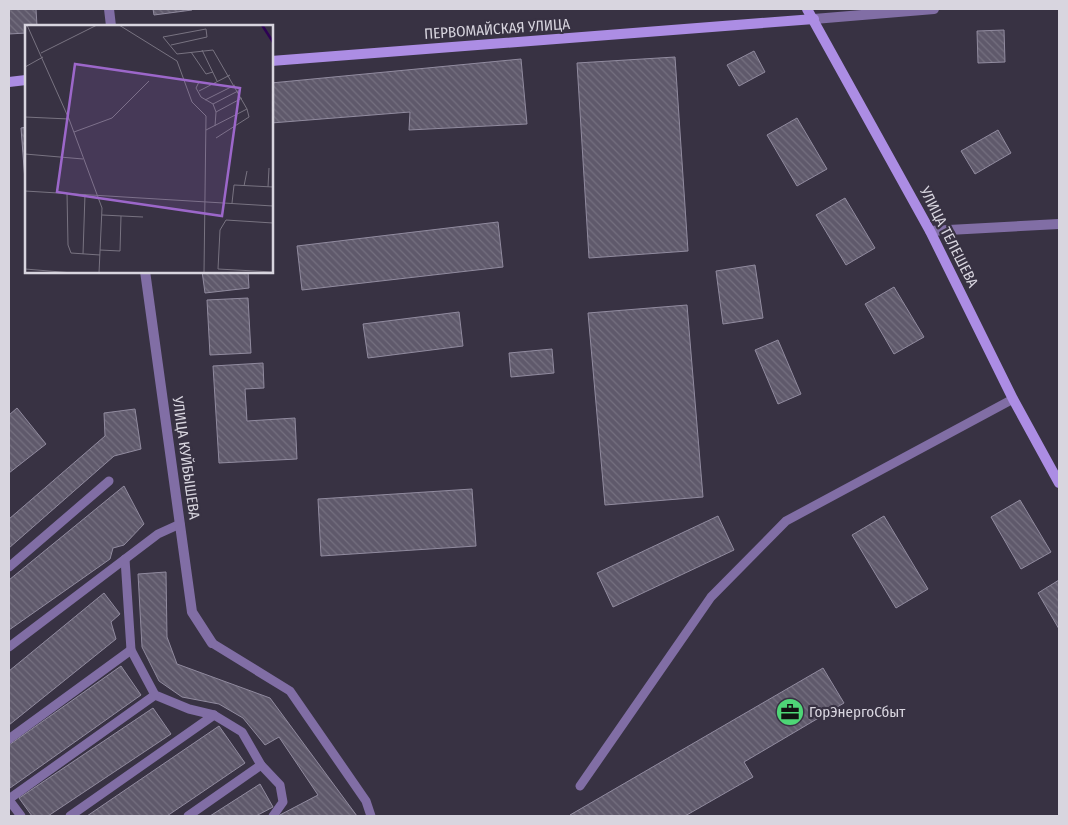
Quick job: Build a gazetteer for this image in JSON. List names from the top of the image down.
{
  "streets": {
    "street": ["ПЕРВОМАЙСКАЯ УЛИЦА", "УЛИЦА ТЕЛЕШЕВА", "УЛИЦА КУЙБЫШЕВА"]
  },
  "crossings": [
    ["ПЕРВОМАЙСКАЯ УЛИЦА", "УЛИЦА ТЕЛЕШЕВА"]
  ],
  "places": {
    "office": ["ГорЭнергоСбыт"]
  }
}
